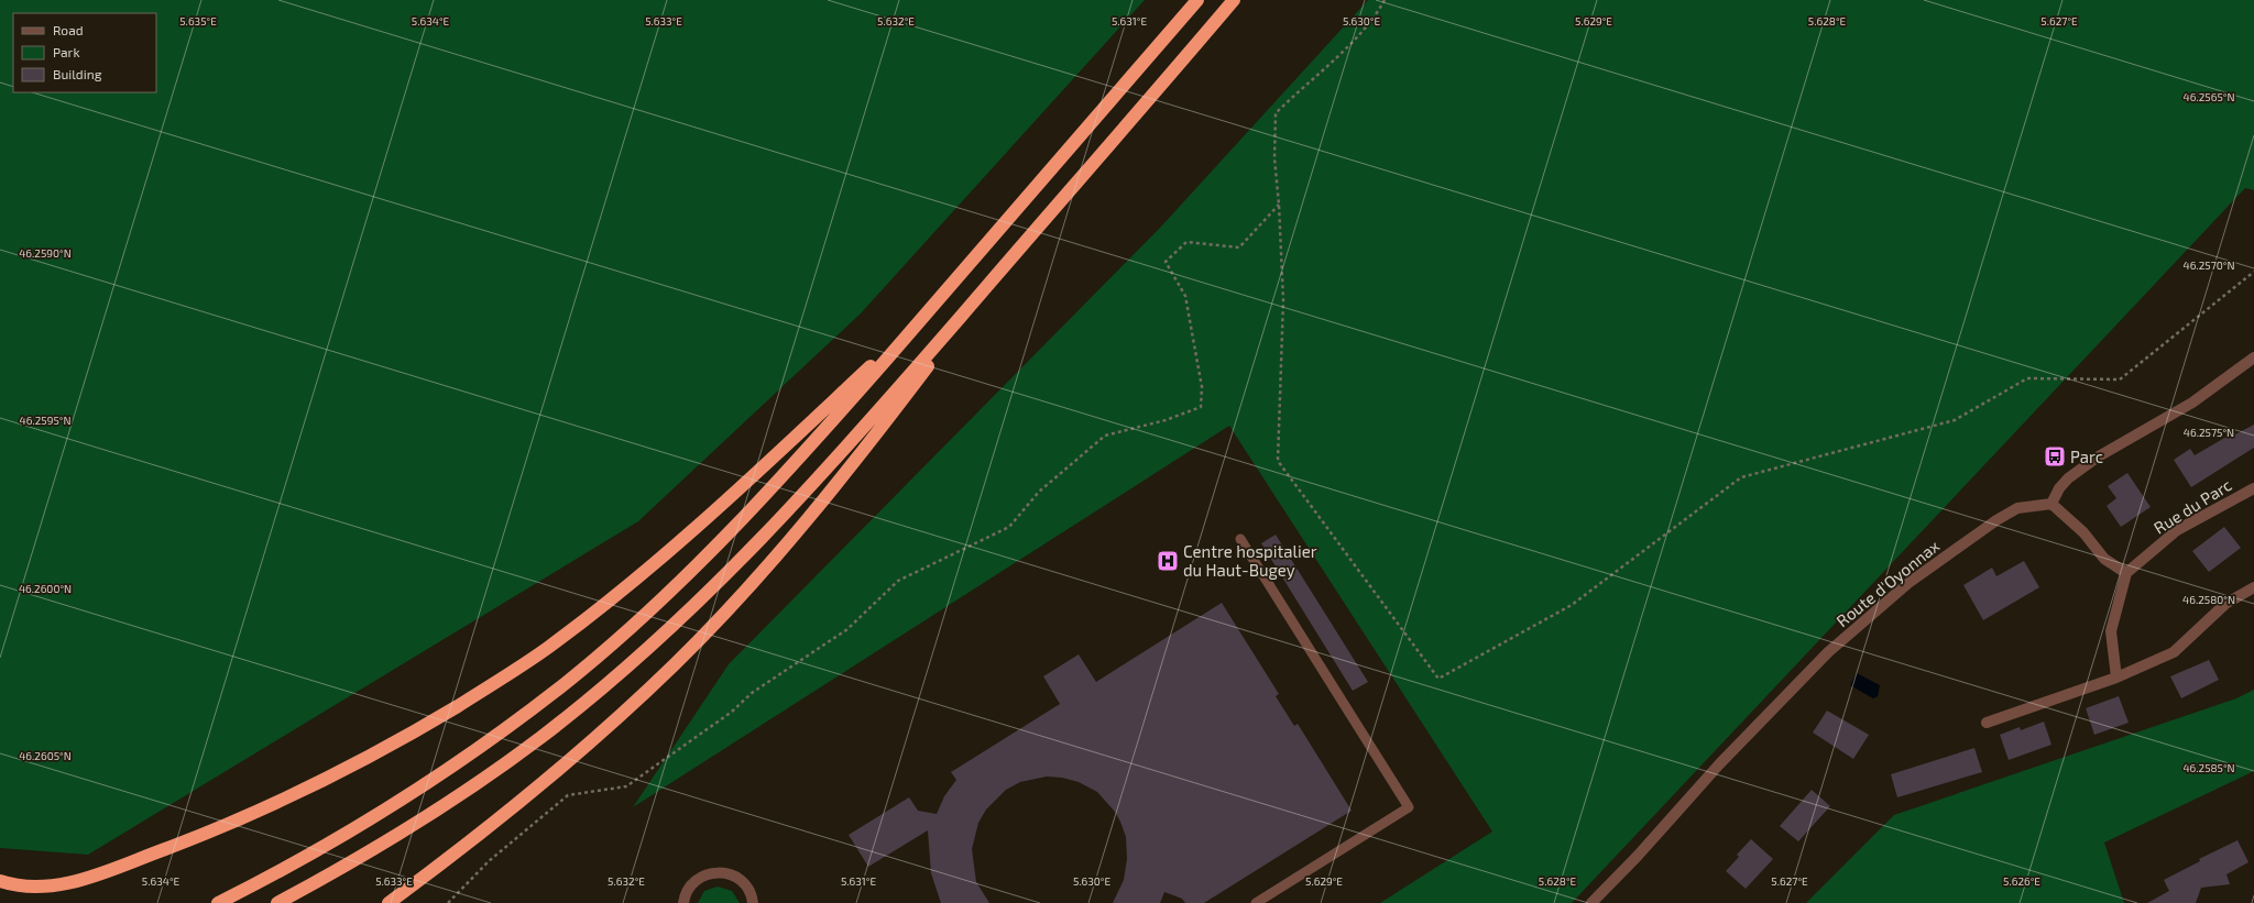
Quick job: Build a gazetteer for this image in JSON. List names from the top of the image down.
{
  "streets": {
    "street": ["Rue du Parc", "Route d'Oyonnax"]
  },
  "places": {
    "bus stop": ["Parc"],
    "hospital": ["Centre hospitalier du Haut-Bugey"]
  },
  "legend": ["Road", "Park", "Building"],
  "coordinates": [
    "5.635°E",
    "5.634°E",
    "5.633°E",
    "5.632°E",
    "5.631°E",
    "5.630°E",
    "5.629°E",
    "5.628°E",
    "5.627°E",
    "46.2565°N",
    "46.2590°N",
    "46.2570°N",
    "46.2595°N",
    "46.2575°N",
    "46.2600°N",
    "46.2580°N",
    "46.2605°N",
    "46.2585°N",
    "5.626°E"
  ]
}
